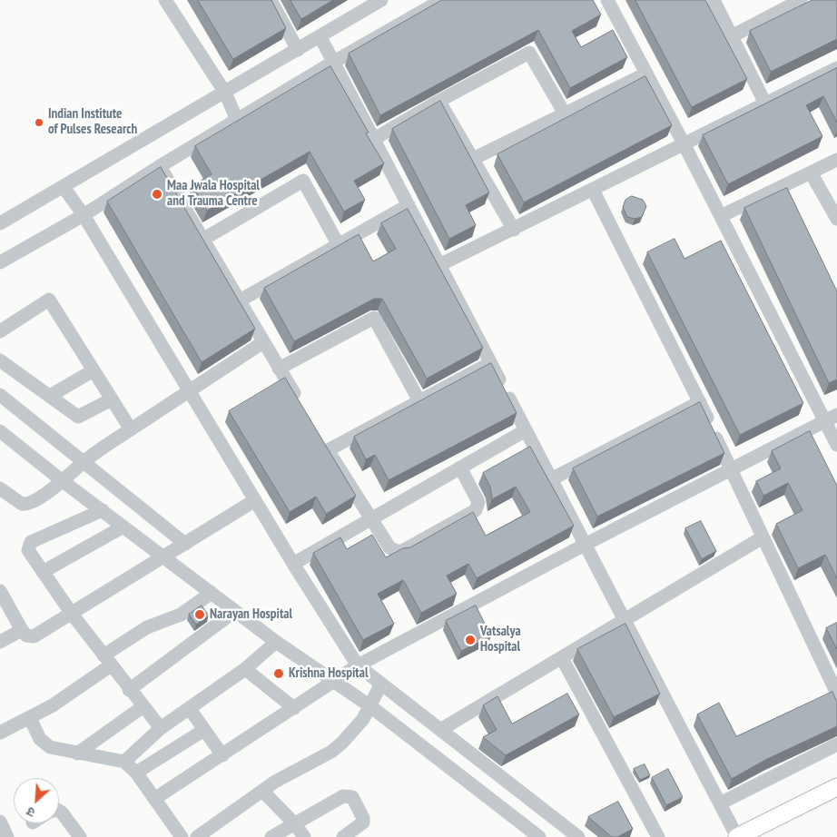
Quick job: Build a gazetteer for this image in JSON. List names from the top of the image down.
{
  "places": [
    "Indian Institute of Pulses Research",
    "Maa Jwala Hospital and Trauma Centre",
    "Narayan Hospital",
    "Vatsalya Hospital",
    "Krishna Hospital"
  ],
  "north": "bottom left"
}
